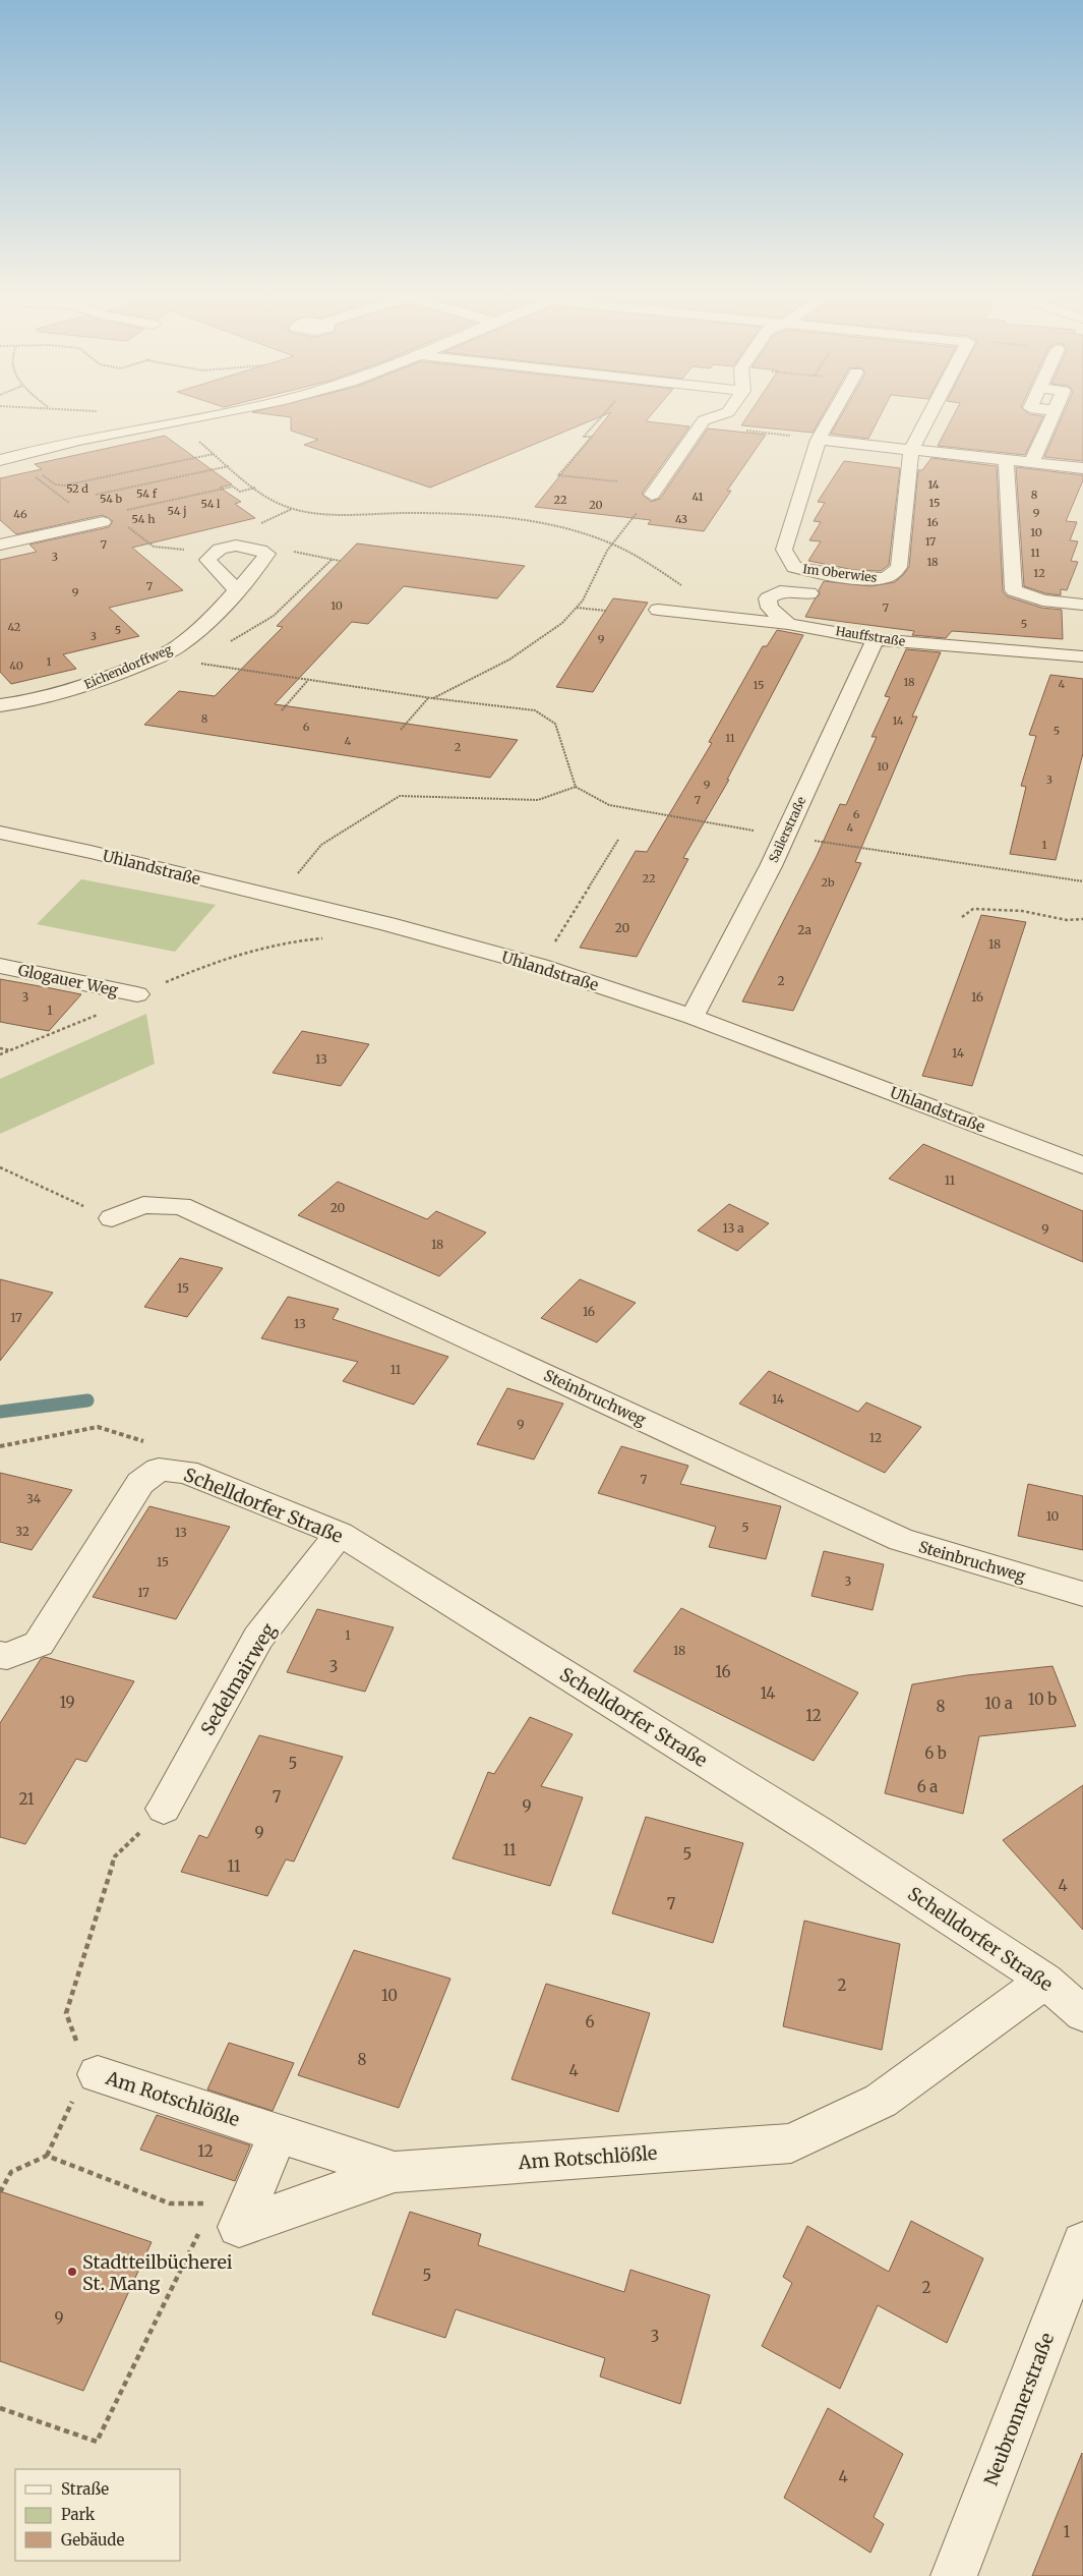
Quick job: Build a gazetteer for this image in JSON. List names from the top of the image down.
{
  "streets": {
    "street": [
      "Im Oberwies",
      "Hauffstraße",
      "Eichendorffweg",
      "Sailerstraße",
      "Uhlandstraße",
      "Glogauer Weg",
      "Steinbruchweg",
      "Schelldorfer Straße",
      "Sedelmairweg",
      "Am Rotschlößle",
      "Neubronnerstraße"
    ]
  },
  "crossings": [
    ["Hauffstraße", "Sailerstraße"],
    ["Sailerstraße", "Uhlandstraße"],
    ["Schelldorfer Straße", "Sedelmairweg"],
    ["Schelldorfer Straße", "Am Rotschlößle"]
  ],
  "places": ["Stadtteilbücherei St. Mang"],
  "house_numbers": [
    "14",
    "52 d",
    "54 f",
    "8",
    "41",
    "54 b",
    "22",
    "15",
    "54 l",
    "20",
    "54 j",
    "9",
    "46",
    "54 h",
    "43",
    "16",
    "10",
    "17",
    "7",
    "11",
    "3",
    "18",
    "12",
    "7",
    "9",
    "10",
    "7",
    "5",
    "42",
    "5",
    "3",
    "9",
    "1",
    "40",
    "18",
    "4",
    "15",
    "8",
    "14",
    "6",
    "5",
    "11",
    "4",
    "2",
    "10",
    "3",
    "9",
    "7",
    "6",
    "4",
    "1",
    "22",
    "2b",
    "20",
    "2a",
    "18",
    "2",
    "3",
    "16",
    "1",
    "14",
    "13",
    "11",
    "20",
    "13 a",
    "9",
    "18",
    "15",
    "16",
    "17",
    "13",
    "11",
    "14",
    "9",
    "12",
    "7",
    "34",
    "10",
    "5",
    "32",
    "13",
    "15",
    "3",
    "17",
    "1",
    "18",
    "3",
    "16",
    "14",
    "10 b",
    "19",
    "10 a",
    "8",
    "12",
    "6 b",
    "5",
    "6 a",
    "7",
    "21",
    "9",
    "9",
    "11",
    "5",
    "11",
    "4",
    "7",
    "2",
    "10",
    "6",
    "8",
    "4",
    "12",
    "5",
    "2",
    "9",
    "3",
    "4",
    "1"
  ],
  "legend": ["Straße", "Park", "Gebäude"]
}
